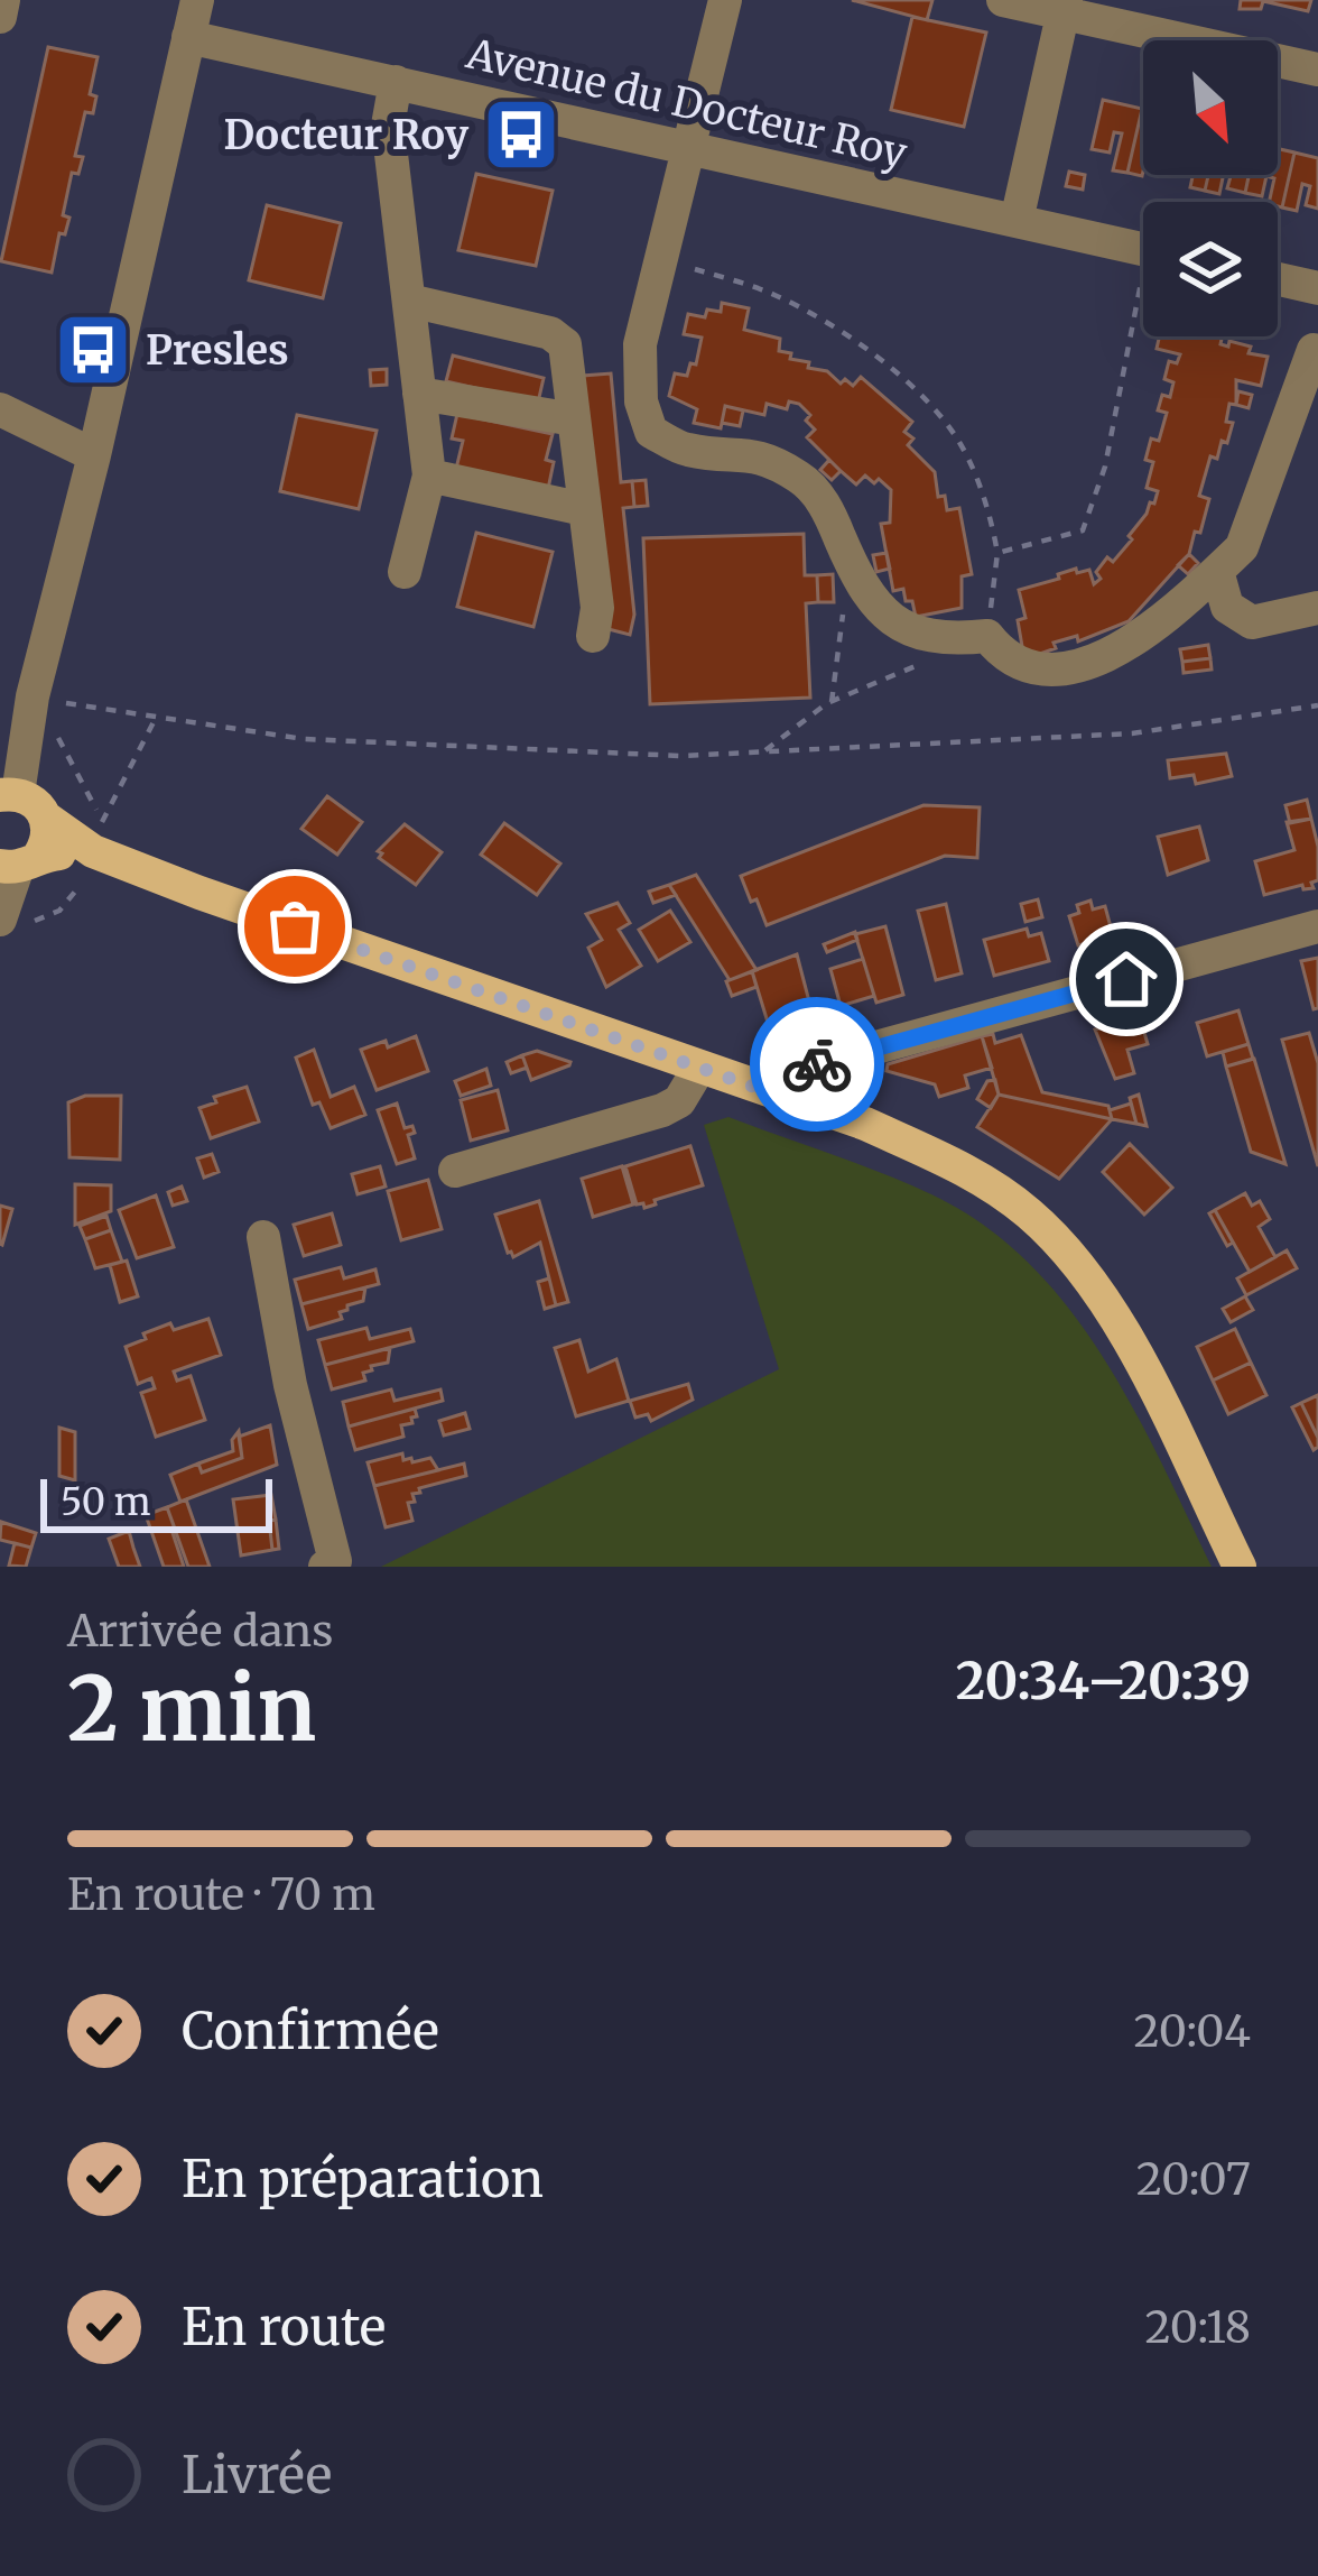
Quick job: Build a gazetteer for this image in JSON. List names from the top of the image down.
{
  "streets": {
    "street": ["Avenue du Docteur Roy"]
  },
  "places": {
    "bus stop": ["Docteur Roy", "Presles"]
  },
  "scale_bar": "50 m",
  "north": "bottom right",
  "page": {
    "scale": "50 m",
    "heading": ["2 min", "Arrivée dans", "20:34–20:39"],
    "bar": "En route · 70 m",
    "list": [
      ["Confirmée", "20:04"],
      ["En préparation", "20:07"],
      ["En route", "20:18"],
      "Livrée"
    ]
  }
}
